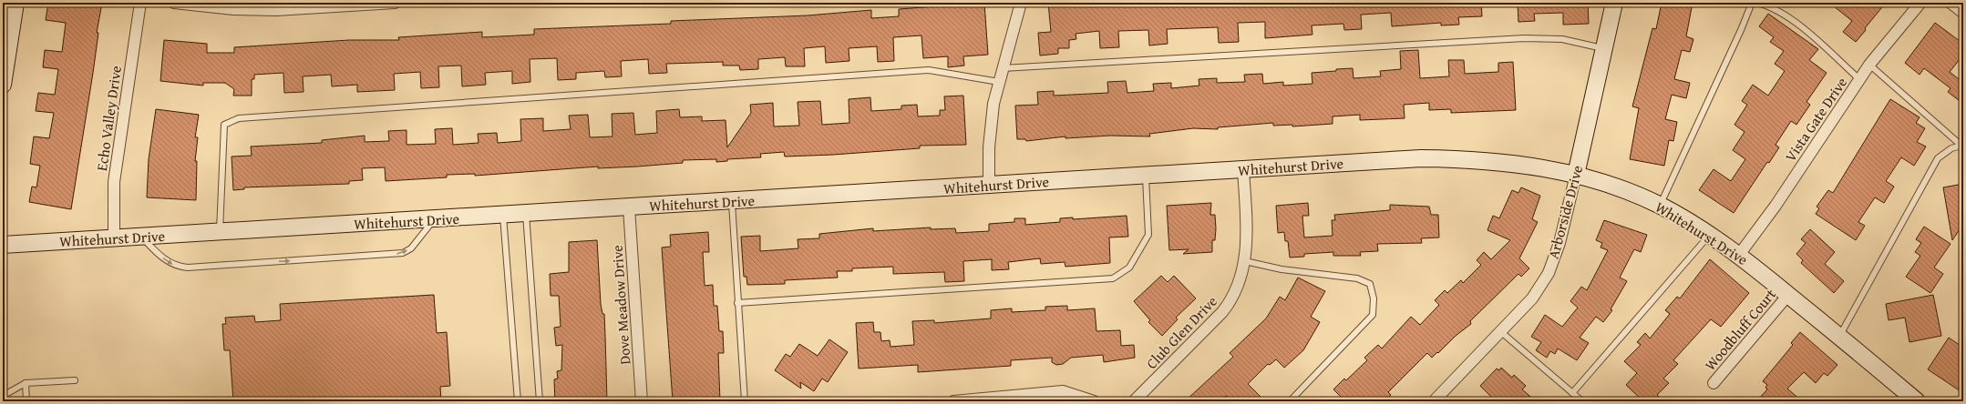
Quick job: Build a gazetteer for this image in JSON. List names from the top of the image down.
{
  "streets": {
    "street": [
      "Echo Valley Drive",
      "Vista Gate Drive",
      "Whitehurst Drive",
      "Arborside Drive",
      "Dove Meadow Drive",
      "Woodbluff Court",
      "Club Glen Drive"
    ]
  },
  "crossings": [
    ["Echo Valley Drive", "Whitehurst Drive"],
    ["Vista Gate Drive", "Whitehurst Drive"],
    ["Whitehurst Drive", "Arborside Drive"],
    ["Whitehurst Drive", "Dove Meadow Drive"],
    ["Whitehurst Drive", "Woodbluff Court"],
    ["Whitehurst Drive", "Club Glen Drive"]
  ]
}
